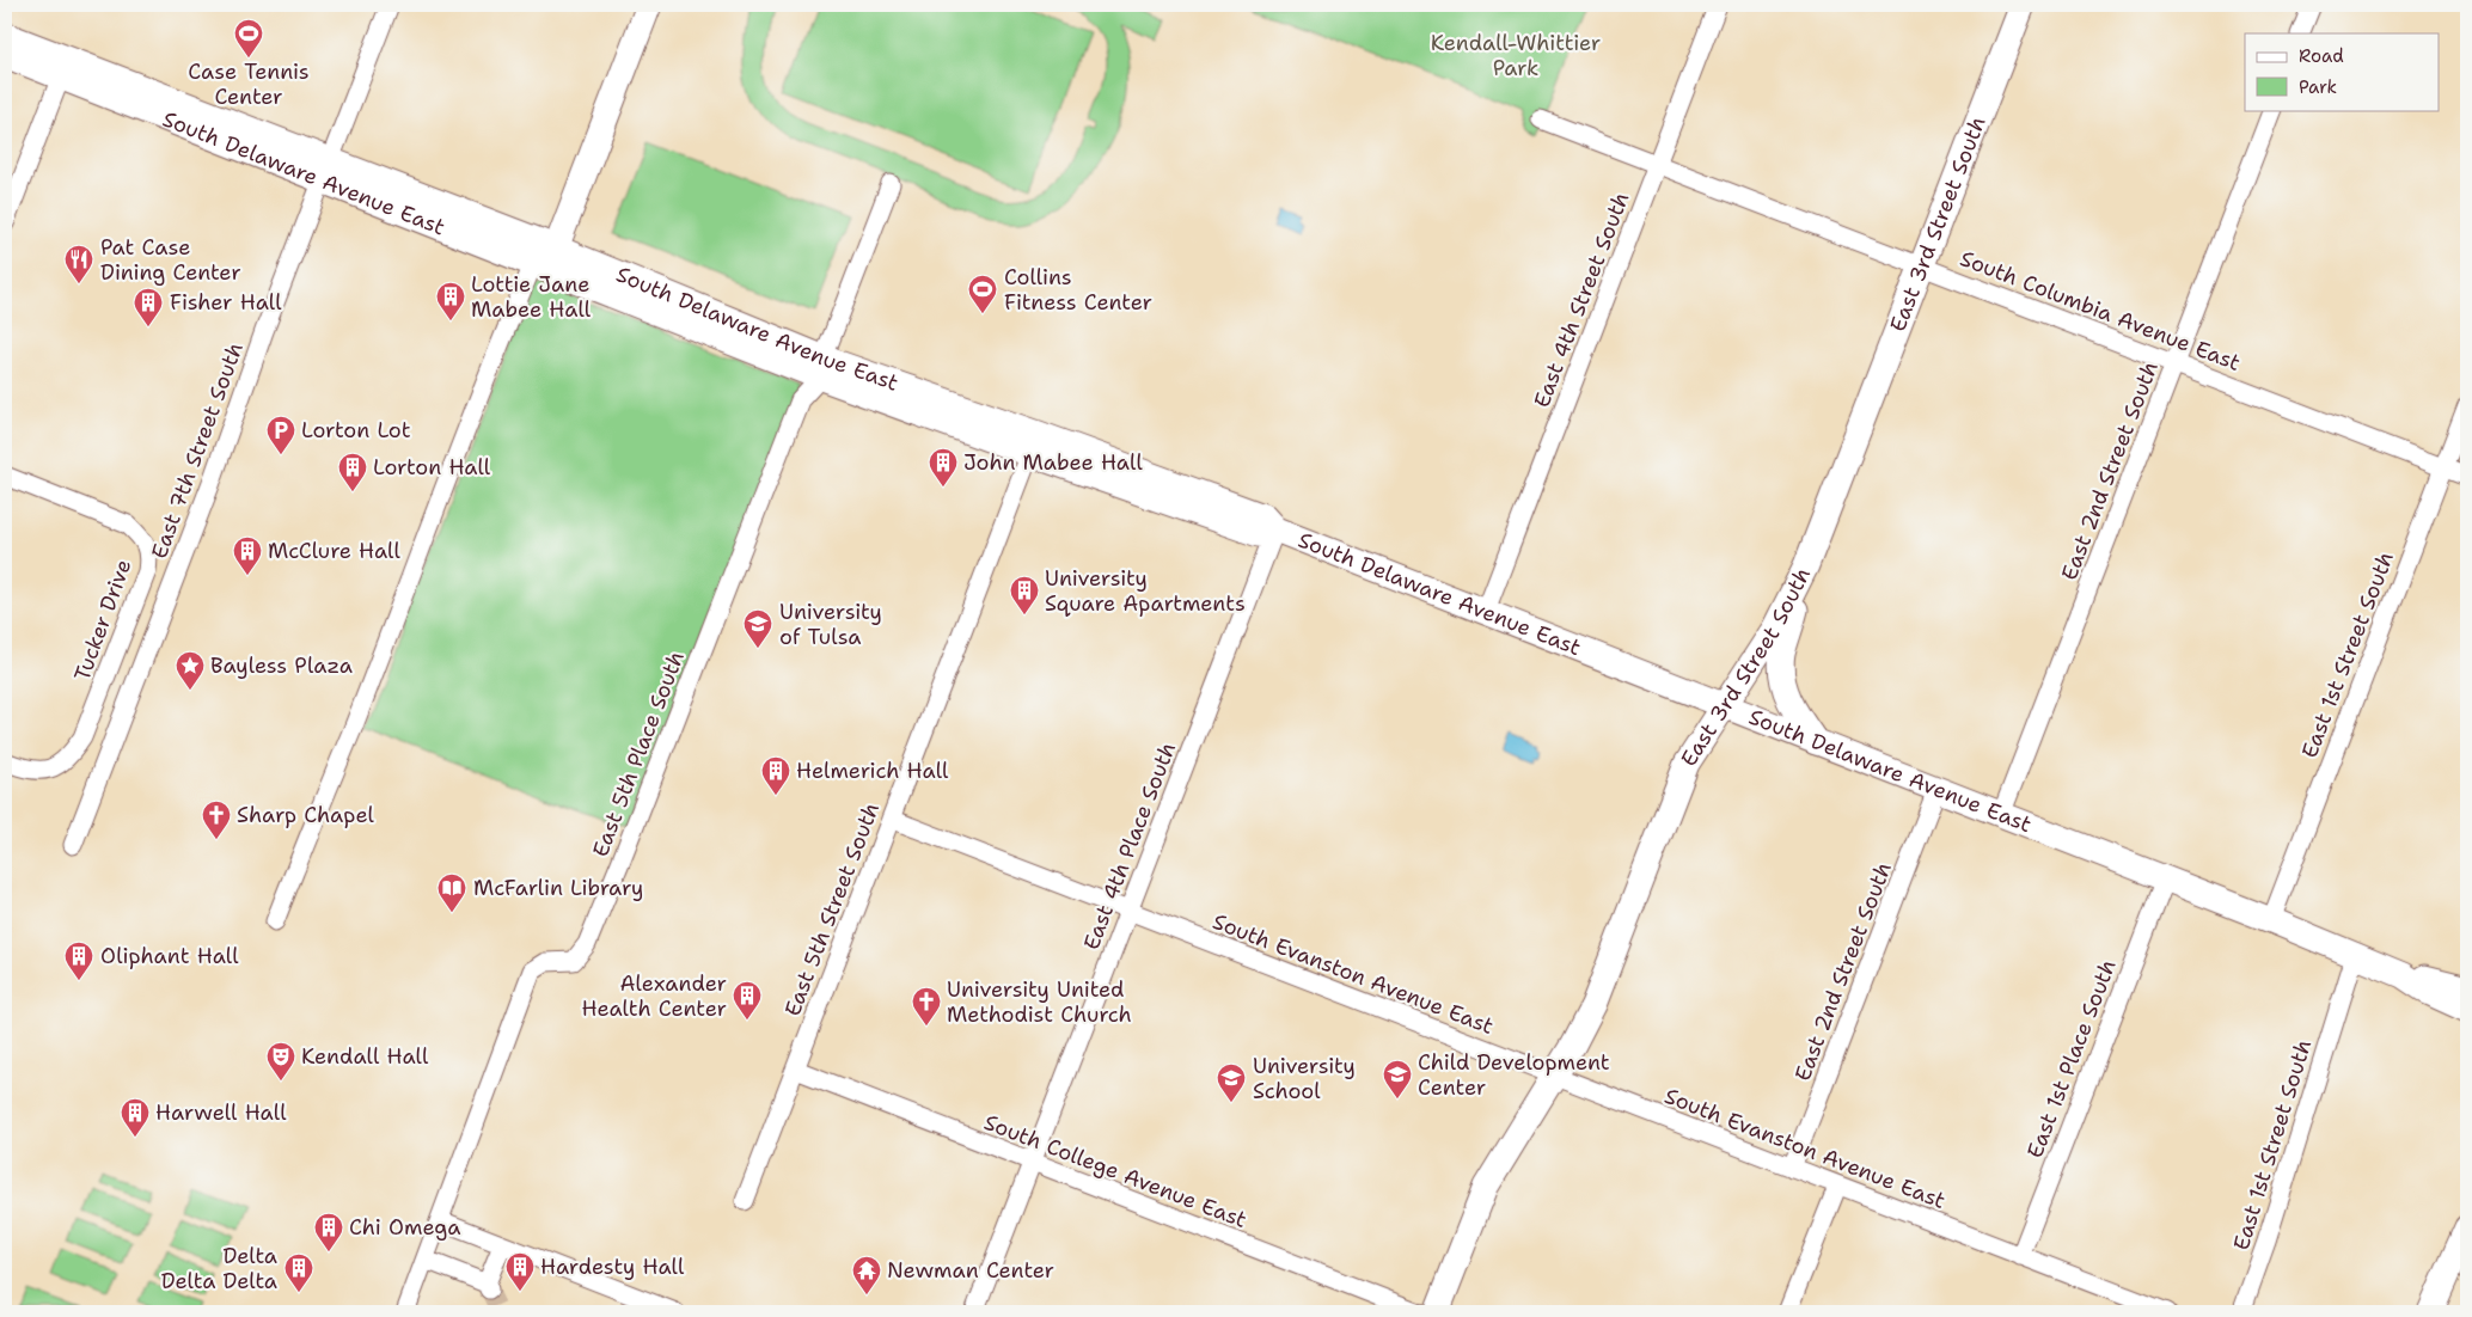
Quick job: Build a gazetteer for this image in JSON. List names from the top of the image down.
{
  "streets": {
    "street": [
      "South Delaware Avenue East",
      "East 3rd Street South",
      "East 4th Street South",
      "South Columbia Avenue East",
      "East 7th Street South",
      "East 2nd Street South",
      "Tucker Drive",
      "East 1st Street South",
      "East 5th Place South",
      "East 4th Place South",
      "East 5th Street South",
      "South Evanston Avenue East",
      "East 1st Place South",
      "South College Avenue East"
    ]
  },
  "crossings": [
    ["South Delaware Avenue East", "East 3rd Street South"],
    ["South Delaware Avenue East", "East 4th Street South"],
    ["South Delaware Avenue East", "East 7th Street South"],
    ["South Delaware Avenue East", "East 2nd Street South"],
    ["South Delaware Avenue East", "East 1st Street South"],
    ["South Delaware Avenue East", "East 5th Place South"],
    ["South Delaware Avenue East", "East 4th Place South"],
    ["South Delaware Avenue East", "East 5th Street South"],
    ["South Delaware Avenue East", "East 1st Place South"],
    ["East 3rd Street South", "South Columbia Avenue East"],
    ["East 3rd Street South", "South Evanston Avenue East"],
    ["East 4th Street South", "South Columbia Avenue East"],
    ["South Columbia Avenue East", "East 2nd Street South"],
    ["South Columbia Avenue East", "East 1st Street South"],
    ["East 2nd Street South", "South Evanston Avenue East"],
    ["East 4th Place South", "South Evanston Avenue East"],
    ["East 4th Place South", "South College Avenue East"],
    ["East 5th Street South", "South Evanston Avenue East"],
    ["East 5th Street South", "South College Avenue East"],
    ["South Evanston Avenue East", "East 1st Place South"]
  ],
  "parks": ["Kendall-Whittier Park"],
  "places": {
    "sports": ["Case Tennis Center", "Collins Fitness Center"],
    "restaurant": ["Pat Case Dining Center"],
    "building": [
      "Lottie Jane Mabee Hall",
      "Fisher Hall",
      "John Mabee Hall",
      "Lorton Hall",
      "McClure Hall",
      "University Square Apartments",
      "Helmerich Hall",
      "Oliphant Hall",
      "Alexander Health Center",
      "Harwell Hall",
      "Chi Omega",
      "Hardesty Hall",
      "Delta Delta Delta"
    ],
    "parking": ["Lorton Lot"],
    "school or university": ["University of Tulsa", "Child Development Center", "University School"],
    "place": ["Bayless Plaza"],
    "church": ["Sharp Chapel", "University United Methodist Church"],
    "library": ["McFarlin Library"],
    "theatre": ["Kendall Hall"],
    "temple": ["Newman Center"]
  },
  "legend": ["Road", "Park"]
}
